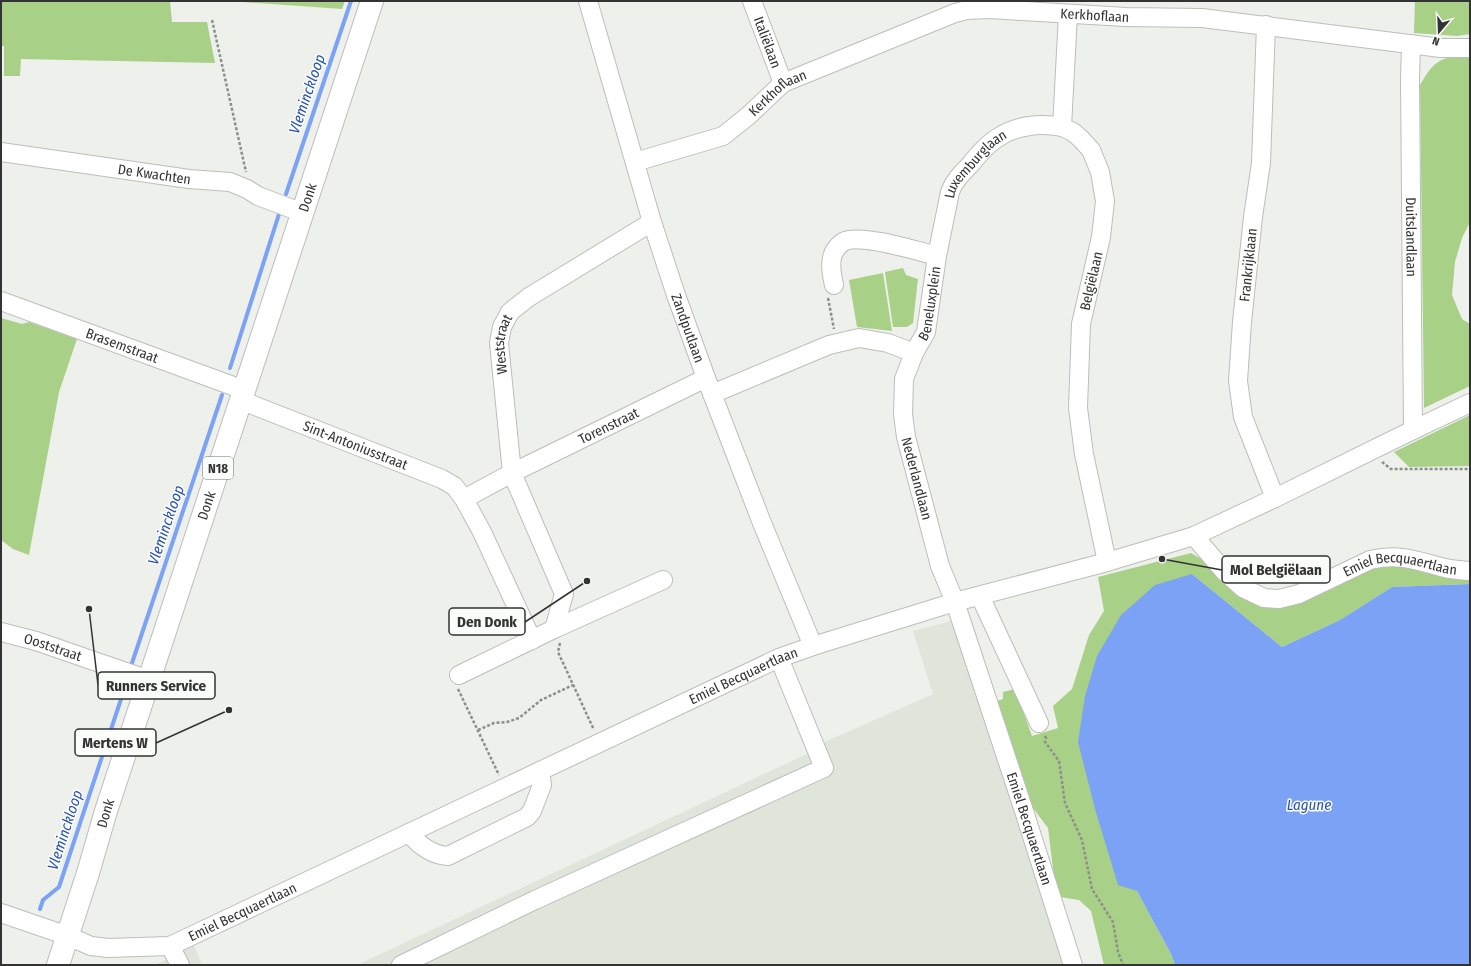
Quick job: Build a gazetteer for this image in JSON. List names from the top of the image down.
{
  "streets": {
    "main road": ["Donk", "N18"],
    "street": [
      "Kerkhoflaan",
      "Italiëlaan",
      "Luxemburglaan",
      "De Kwachten",
      "Duitslandlaan",
      "Frankrijklaan",
      "Belgiëlaan",
      "Beneluxplein",
      "Zandputlaan",
      "Brasemstraat",
      "Weststraat",
      "Torenstraat",
      "Sint-Antoniusstraat",
      "Nederlandlaan",
      "Emiel Becquaertlaan",
      "Ooststraat"
    ]
  },
  "crossings": [
    ["Kerkhoflaan", "Italiëlaan"],
    ["Kerkhoflaan", "Duitslandlaan"],
    ["Kerkhoflaan", "Frankrijklaan"],
    ["Kerkhoflaan", "Zandputlaan"],
    ["Luxemburglaan", "Belgiëlaan"],
    ["Luxemburglaan", "Beneluxplein"],
    ["De Kwachten", "Donk"],
    ["Donk", "Brasemstraat"],
    ["Donk", "Sint-Antoniusstraat"],
    ["Donk", "Emiel Becquaertlaan"],
    ["Donk", "Ooststraat"],
    ["Duitslandlaan", "Emiel Becquaertlaan"],
    ["Frankrijklaan", "Emiel Becquaertlaan"],
    ["Belgiëlaan", "Emiel Becquaertlaan"],
    ["Beneluxplein", "Zandputlaan"],
    ["Beneluxplein", "Torenstraat"],
    ["Beneluxplein", "Nederlandlaan"],
    ["Zandputlaan", "Weststraat"],
    ["Zandputlaan", "Torenstraat"],
    ["Zandputlaan", "Emiel Becquaertlaan"],
    ["Brasemstraat", "Sint-Antoniusstraat"],
    ["Weststraat", "Torenstraat"],
    ["Nederlandlaan", "Emiel Becquaertlaan"]
  ],
  "water": ["Vleminckloop", "Lagune"],
  "places": [
    "Mol Belgiëlaan",
    "Den Donk",
    "Runners Service",
    "Mertens W"
  ],
  "north": "bottom"
}
